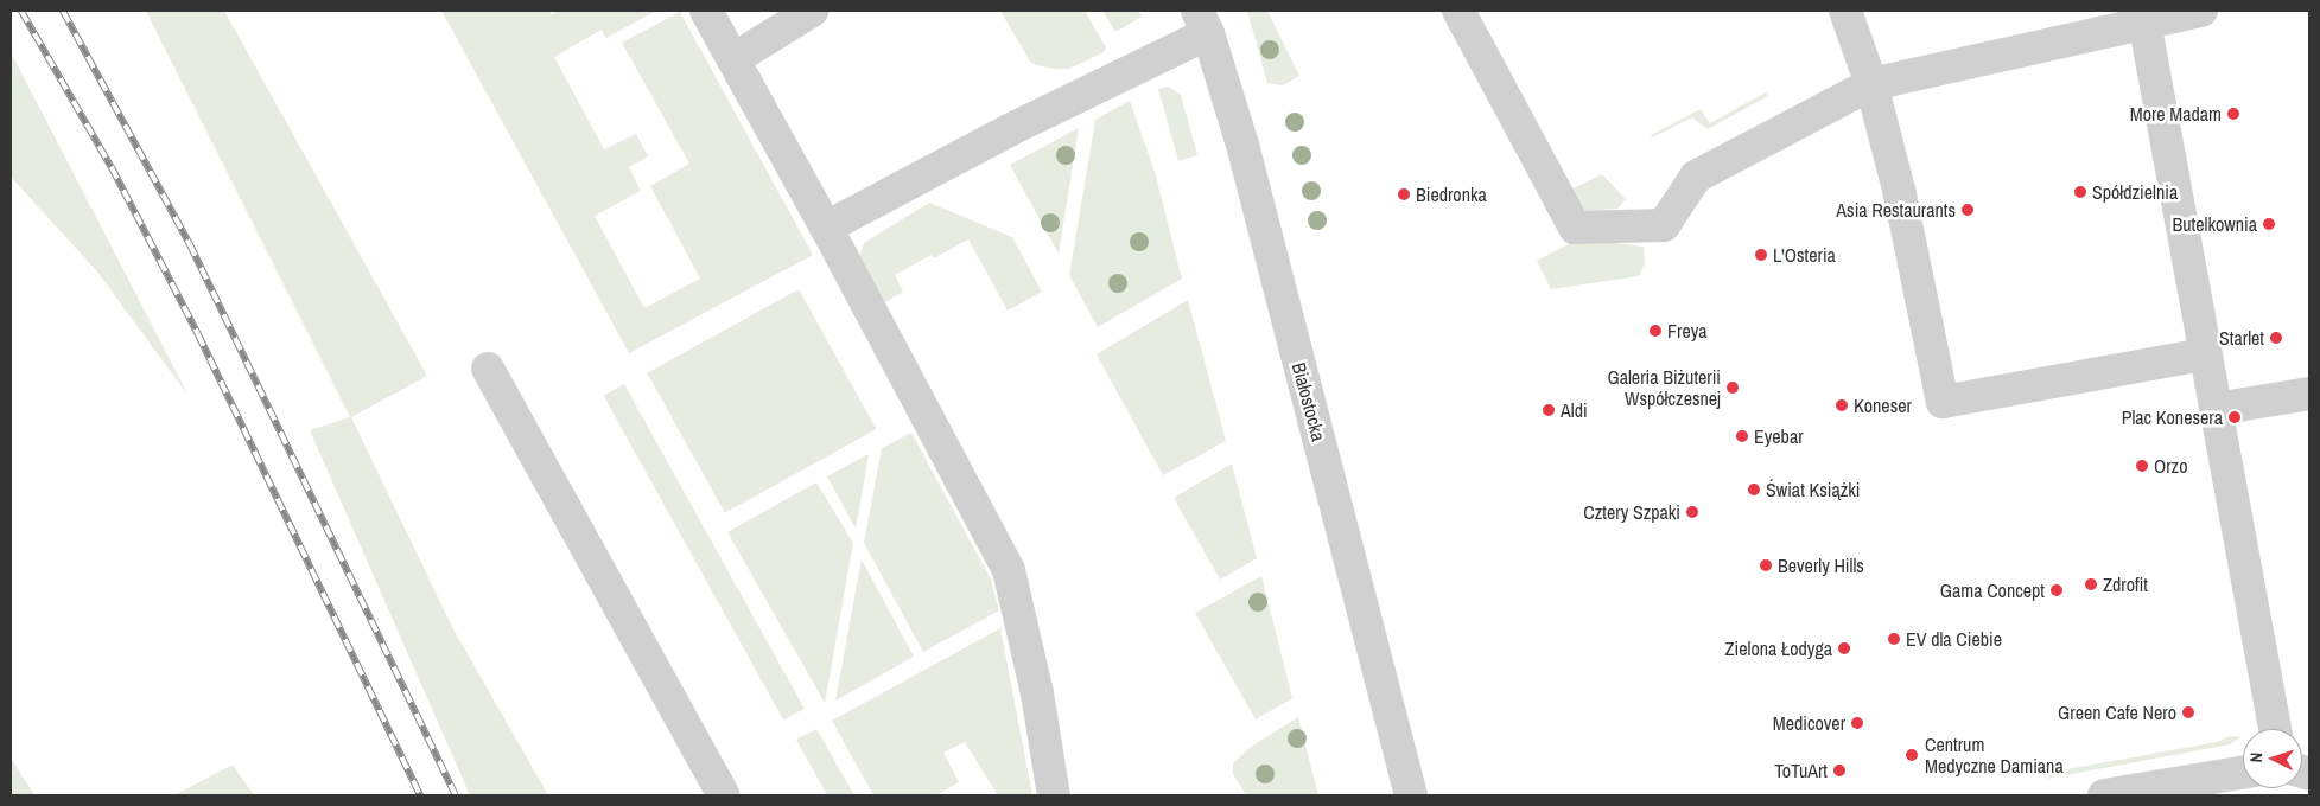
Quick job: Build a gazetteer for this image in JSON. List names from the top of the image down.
{
  "streets": {
    "street": ["Białostocka"]
  },
  "places": [
    "More Madam",
    "Spółdzielnia",
    "Biedronka",
    "Asia Restaurants",
    "Butelkownia",
    "L'Osteria",
    "Freya",
    "Starlet",
    "Galeria Biżuterii Współczesnej",
    "Koneser",
    "Aldi",
    "Plac Konesera",
    "Eyebar",
    "Orzo",
    "Świat Książki",
    "Cztery Szpaki",
    "Beverly Hills",
    "Zdrofit",
    "Gama Concept",
    "EV dla Ciebie",
    "Zielona Łodyga",
    "Green Cafe Nero",
    "Medicover",
    "Centrum Medyczne Damiana",
    "ToTuArt"
  ],
  "north": "left"
}
